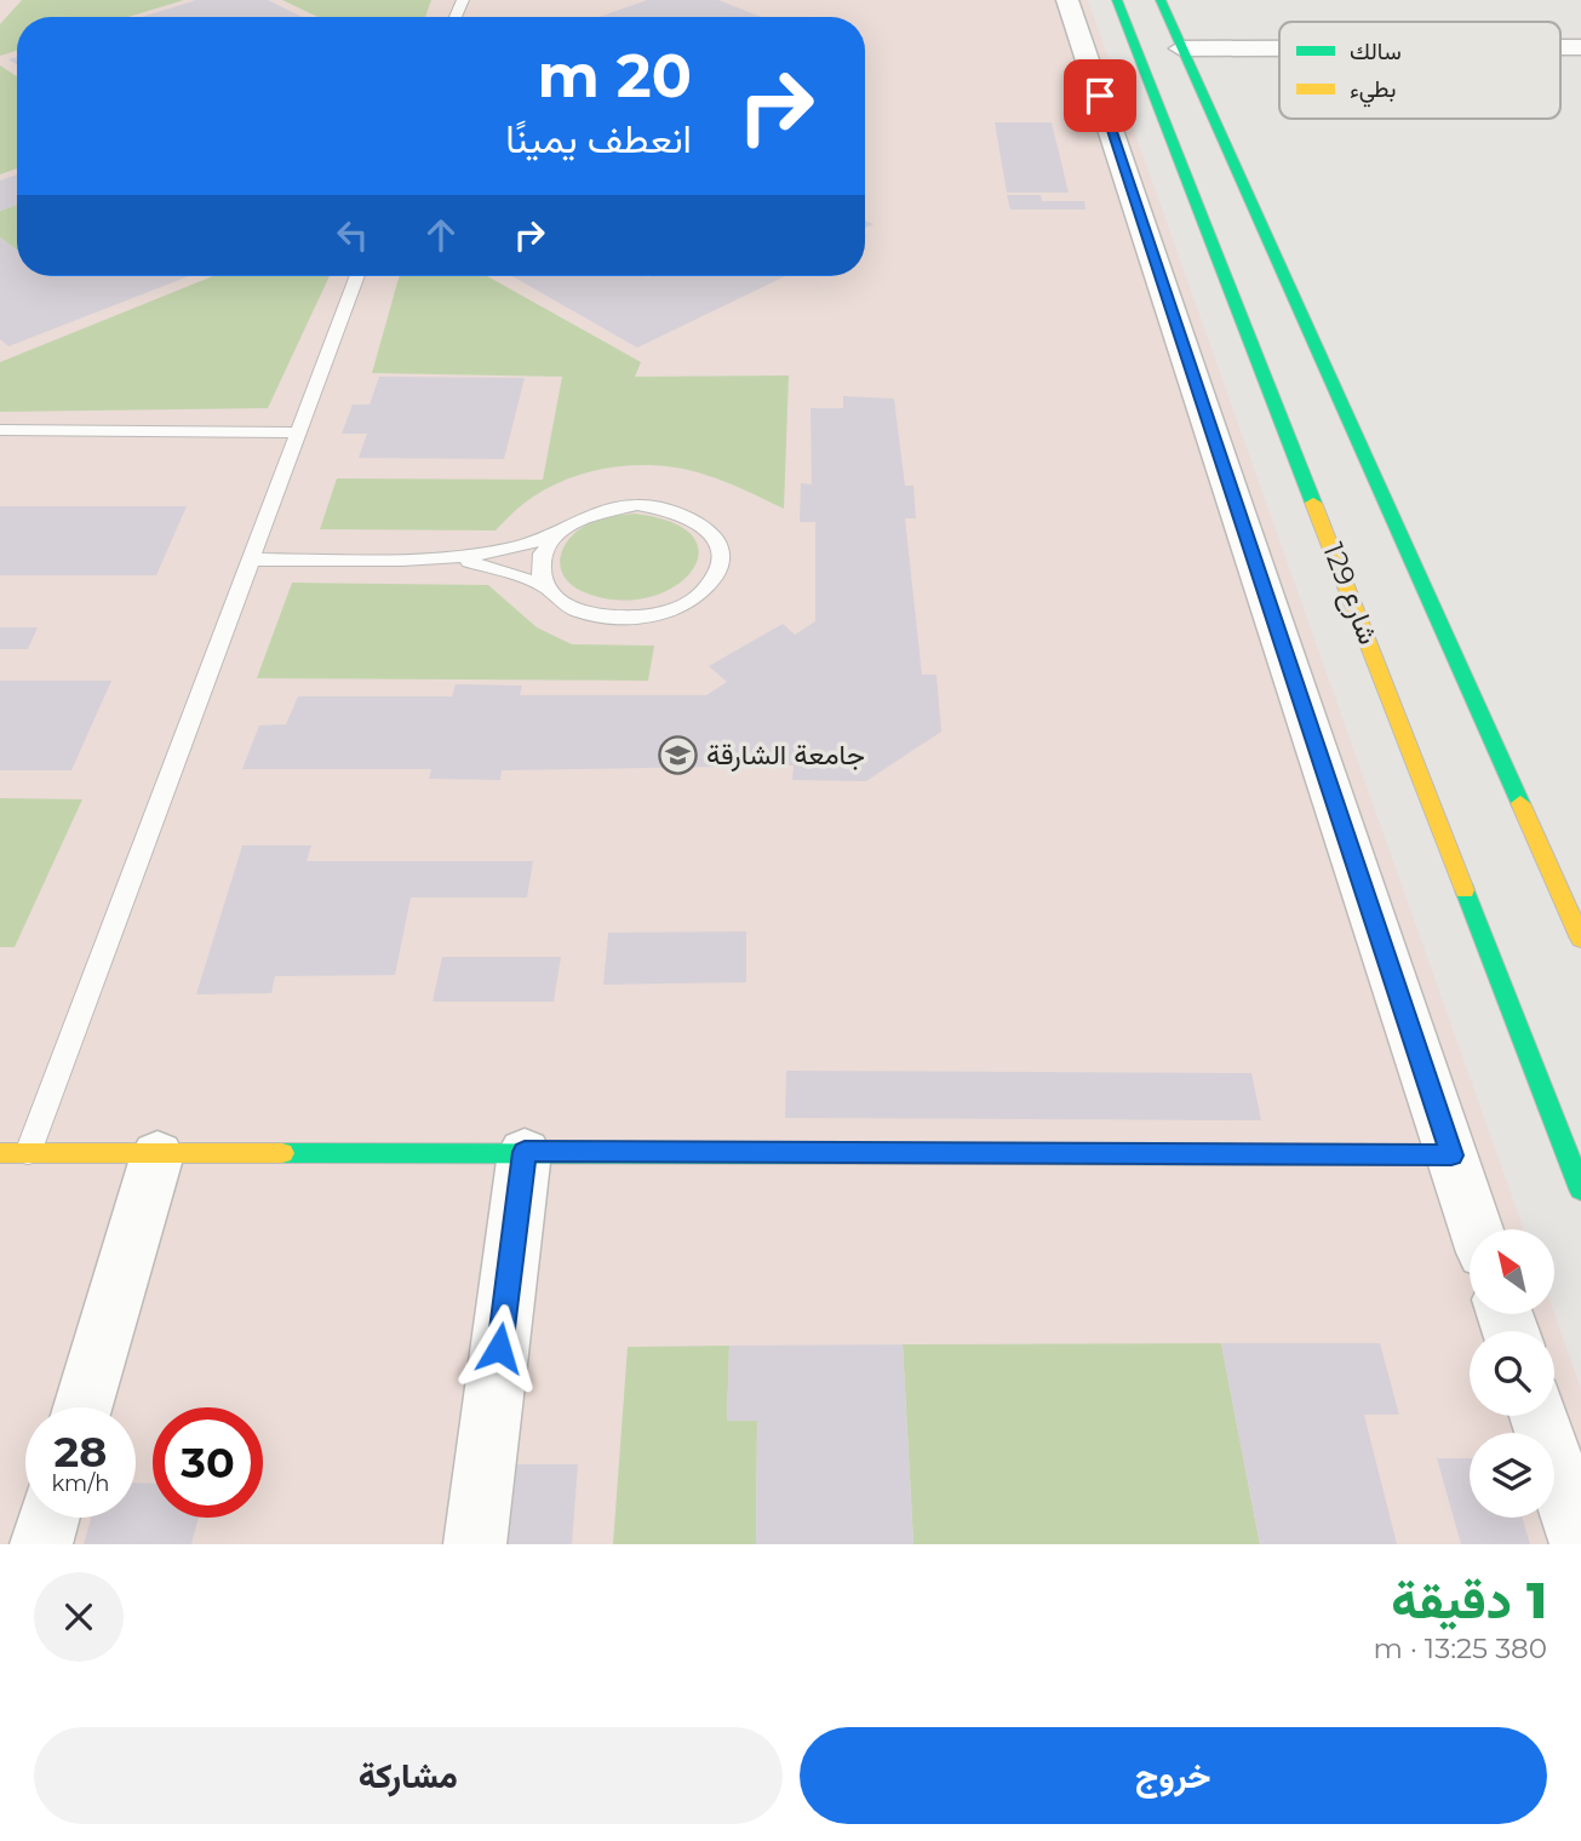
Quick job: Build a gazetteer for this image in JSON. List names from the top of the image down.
{
  "streets": {
    "street": ["شارع 129"]
  },
  "places": {
    "school or university": ["جامعة الشارقة"]
  },
  "legend": ["سالك", "بطيء"],
  "north": "top left",
  "page": {
    "turn": ["20 m", "انعطف يمينًا"],
    "speed": "28 km/h",
    "limit": "30",
    "heading": ["1 دقيقة", "380 m · 13:25"],
    "buttons": ["خروج", "مشاركة"]
  }
}
